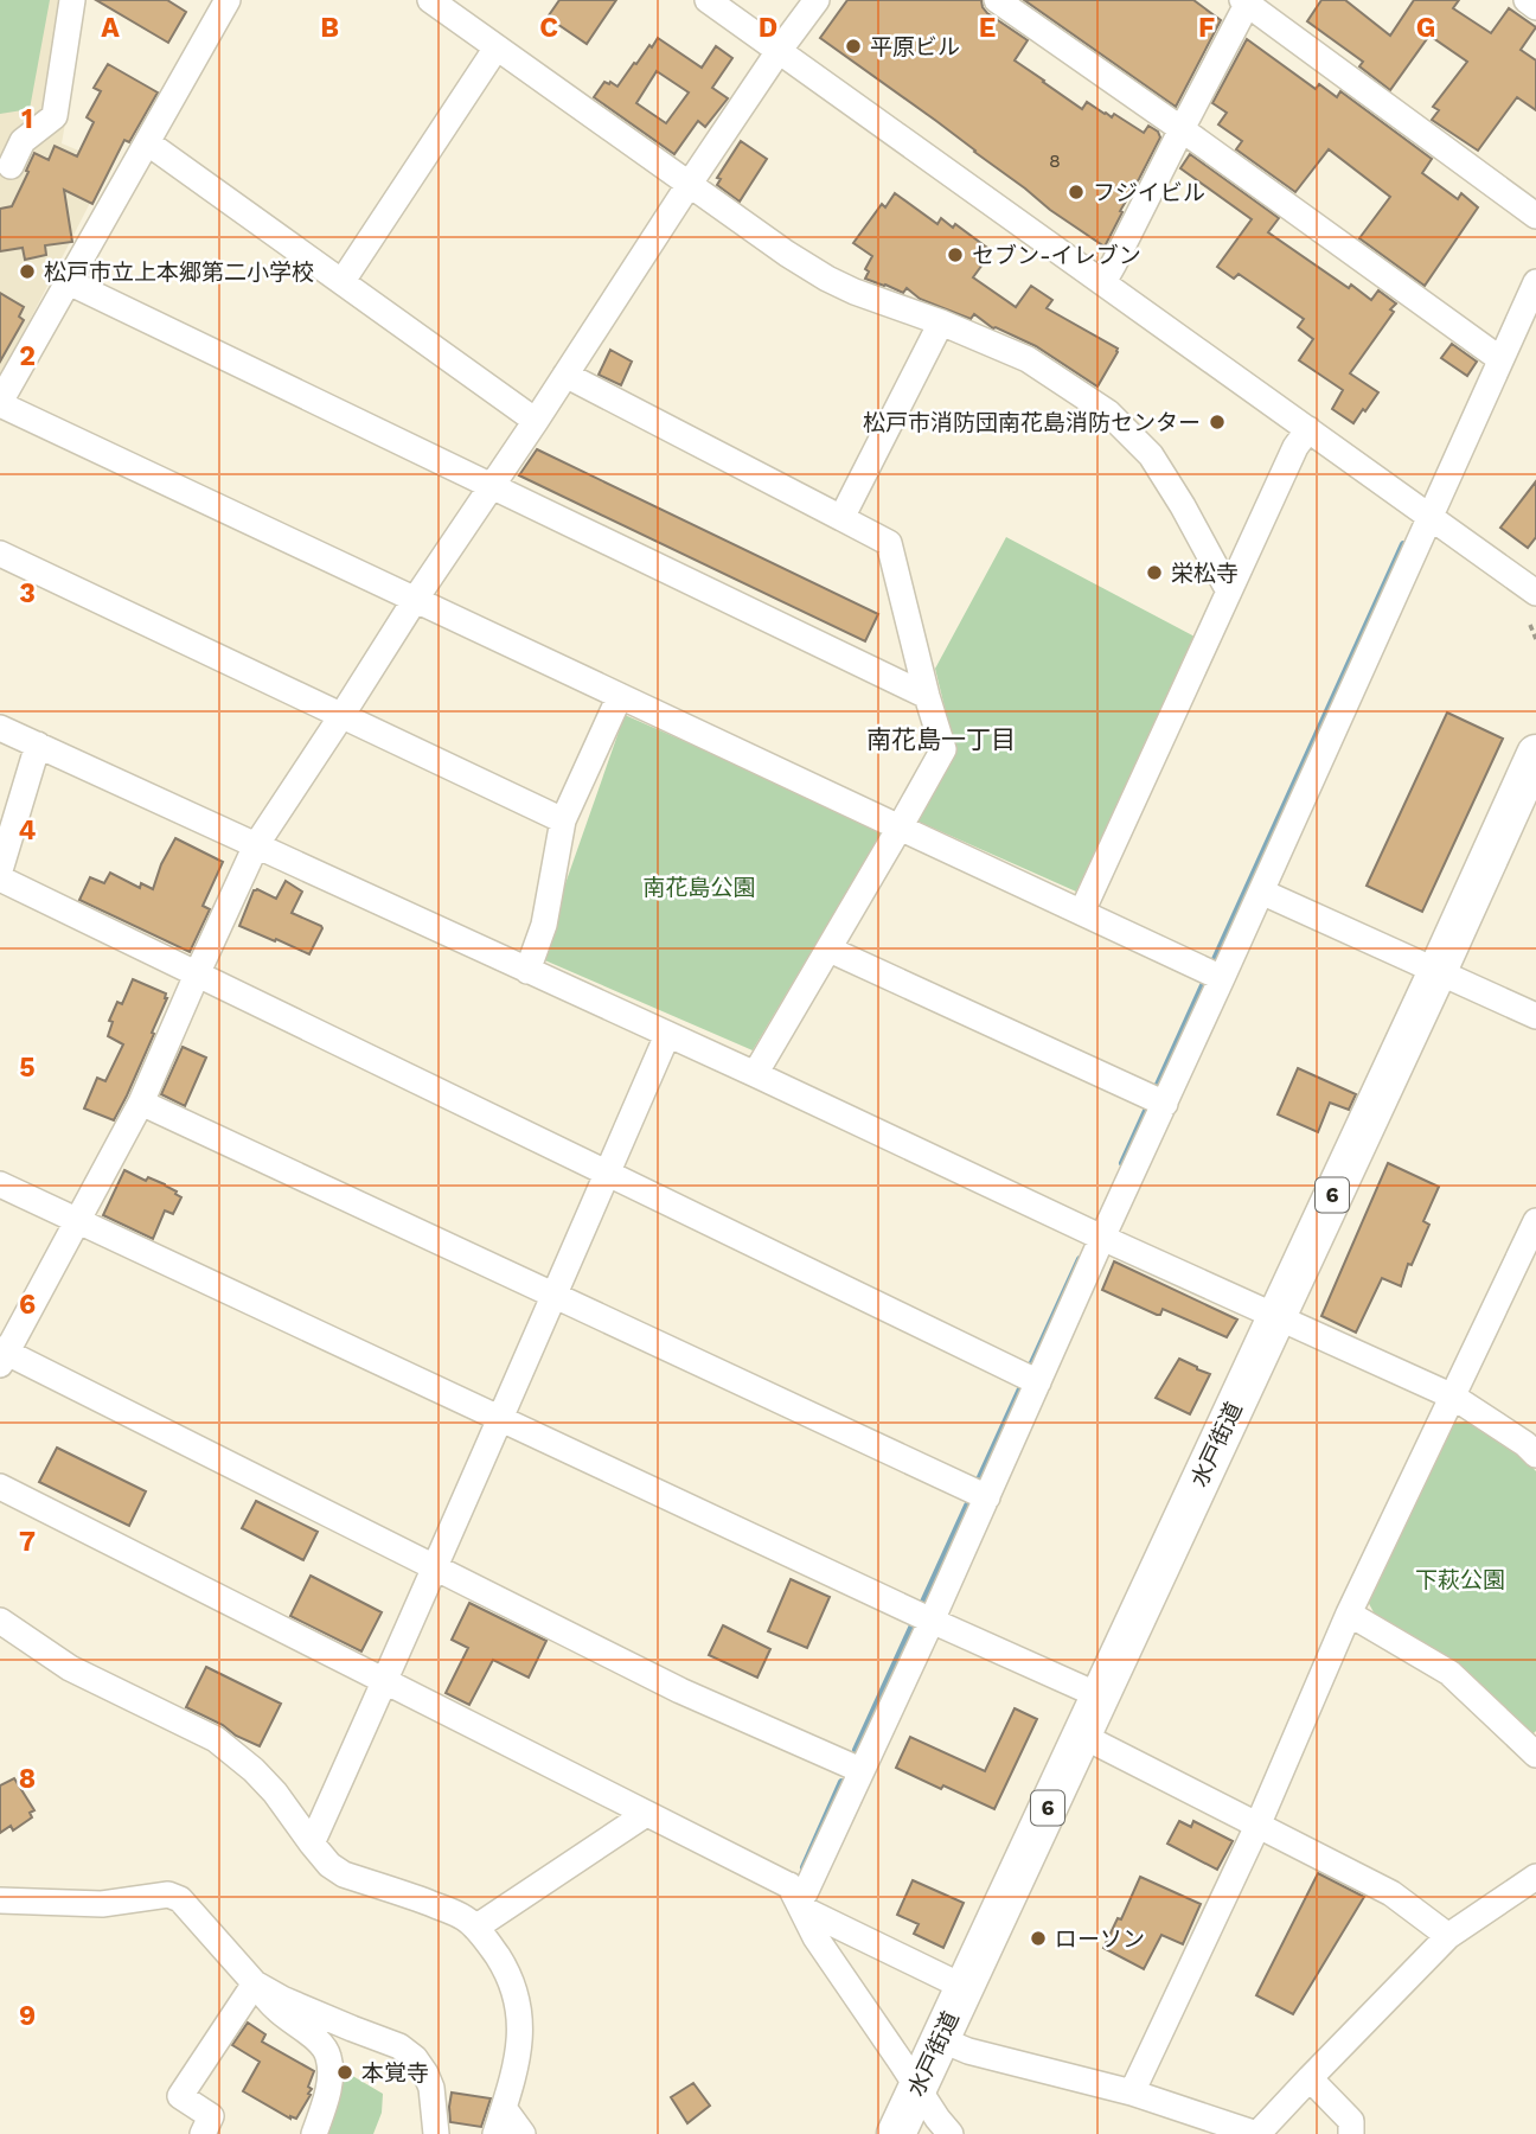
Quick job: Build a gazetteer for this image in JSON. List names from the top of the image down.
{
  "streets": {
    "highway": ["6", "水戸街道"]
  },
  "districts": ["南花島一丁目"],
  "parks": ["南花島公園", "下萩公園"],
  "places": [
    "平原ビル",
    "フジイビル",
    "セブン-イレブン",
    "松戸市立上本郷第二小学校",
    "松戸市消防団南花島消防センター",
    "栄松寺",
    "ローソン",
    "本覚寺"
  ],
  "house_numbers": ["8"],
  "grid": {
    "columns": [
      "A",
      "B",
      "C",
      "D",
      "E",
      "F",
      "G"
    ],
    "rows": [
      "1",
      "2",
      "3",
      "4",
      "5",
      "6",
      "7",
      "8",
      "9"
    ]
  }
}
